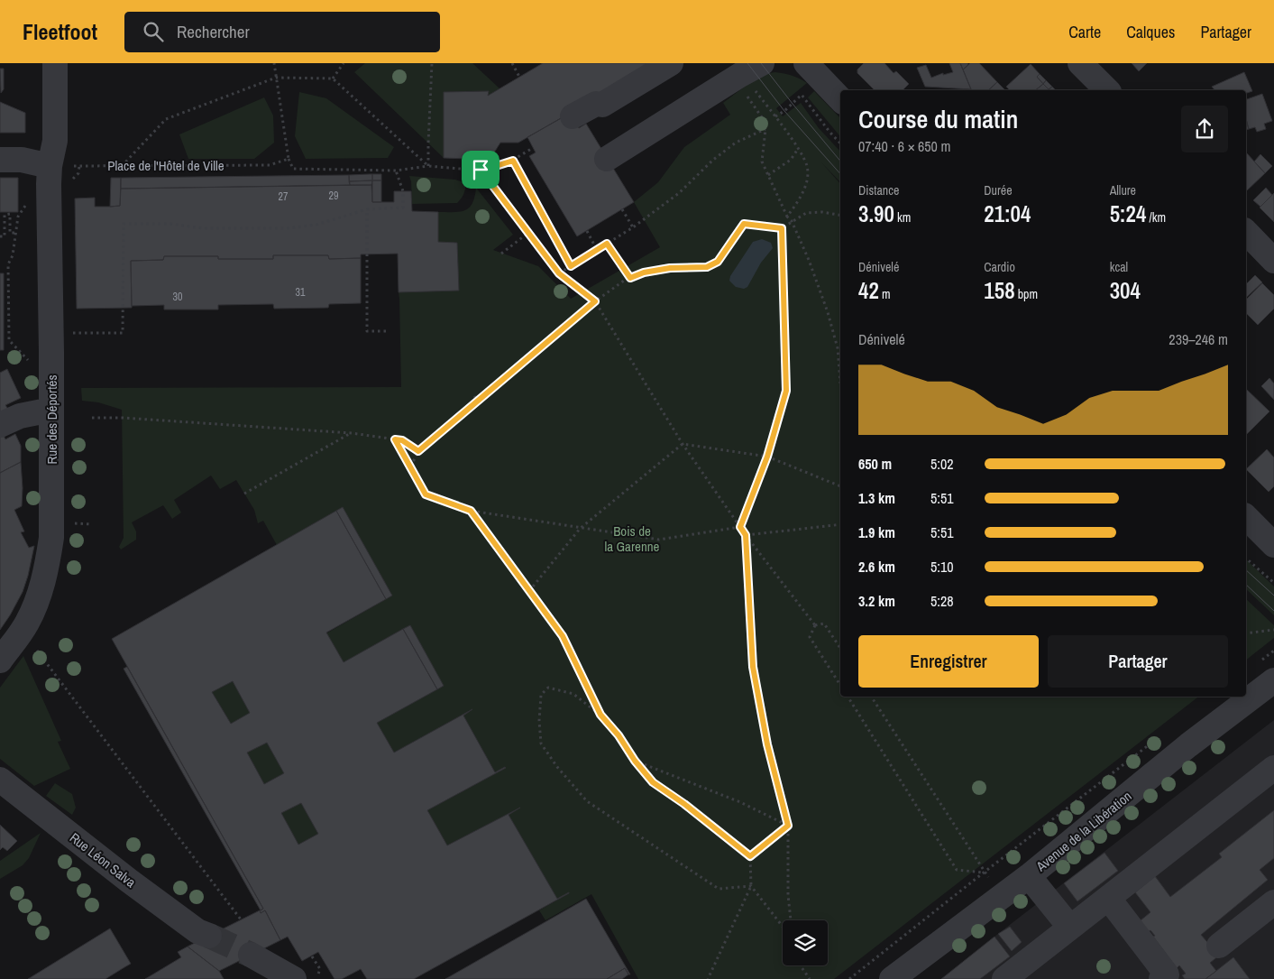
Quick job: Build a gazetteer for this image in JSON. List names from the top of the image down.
{
  "streets": {
    "street": ["Rue des Déportés", "Avenue de la Libération", "Rue Léon Salva"],
    "path": ["Place de l'Hôtel de Ville"]
  },
  "crossings": [
    ["Place de l'Hôtel de Ville", "Rue des Déportés"]
  ],
  "parks": ["Bois de la Garenne"],
  "house_numbers": [
    "29",
    "27",
    "31",
    "30"
  ],
  "page": {
    "header": "Fleetfoot",
    "search": "Rechercher",
    "nav": ["Carte", "Calques", "Partager"],
    "heading": ["Course du matin", "07:40 · 6 × 650 m"],
    "stats": [
      ["Distance", "3.90 km"],
      ["Durée", "21:04"],
      ["Allure", "5:24 /km"],
      ["Dénivelé", "42 m"],
      ["Cardio", "158 bpm"],
      ["kcal", "304"]
    ],
    "chart": ["Dénivelé", "239–246 m"],
    "list": [
      {
        "name": "650 m",
        "note": "5:02"
      },
      {
        "name": "1.3 km",
        "note": "5:51"
      },
      {
        "name": "1.9 km",
        "note": "5:51"
      },
      {
        "name": "2.6 km",
        "note": "5:10"
      },
      {
        "name": "3.2 km",
        "note": "5:28"
      }
    ],
    "buttons": ["Enregistrer", "Partager"]
  }
}
